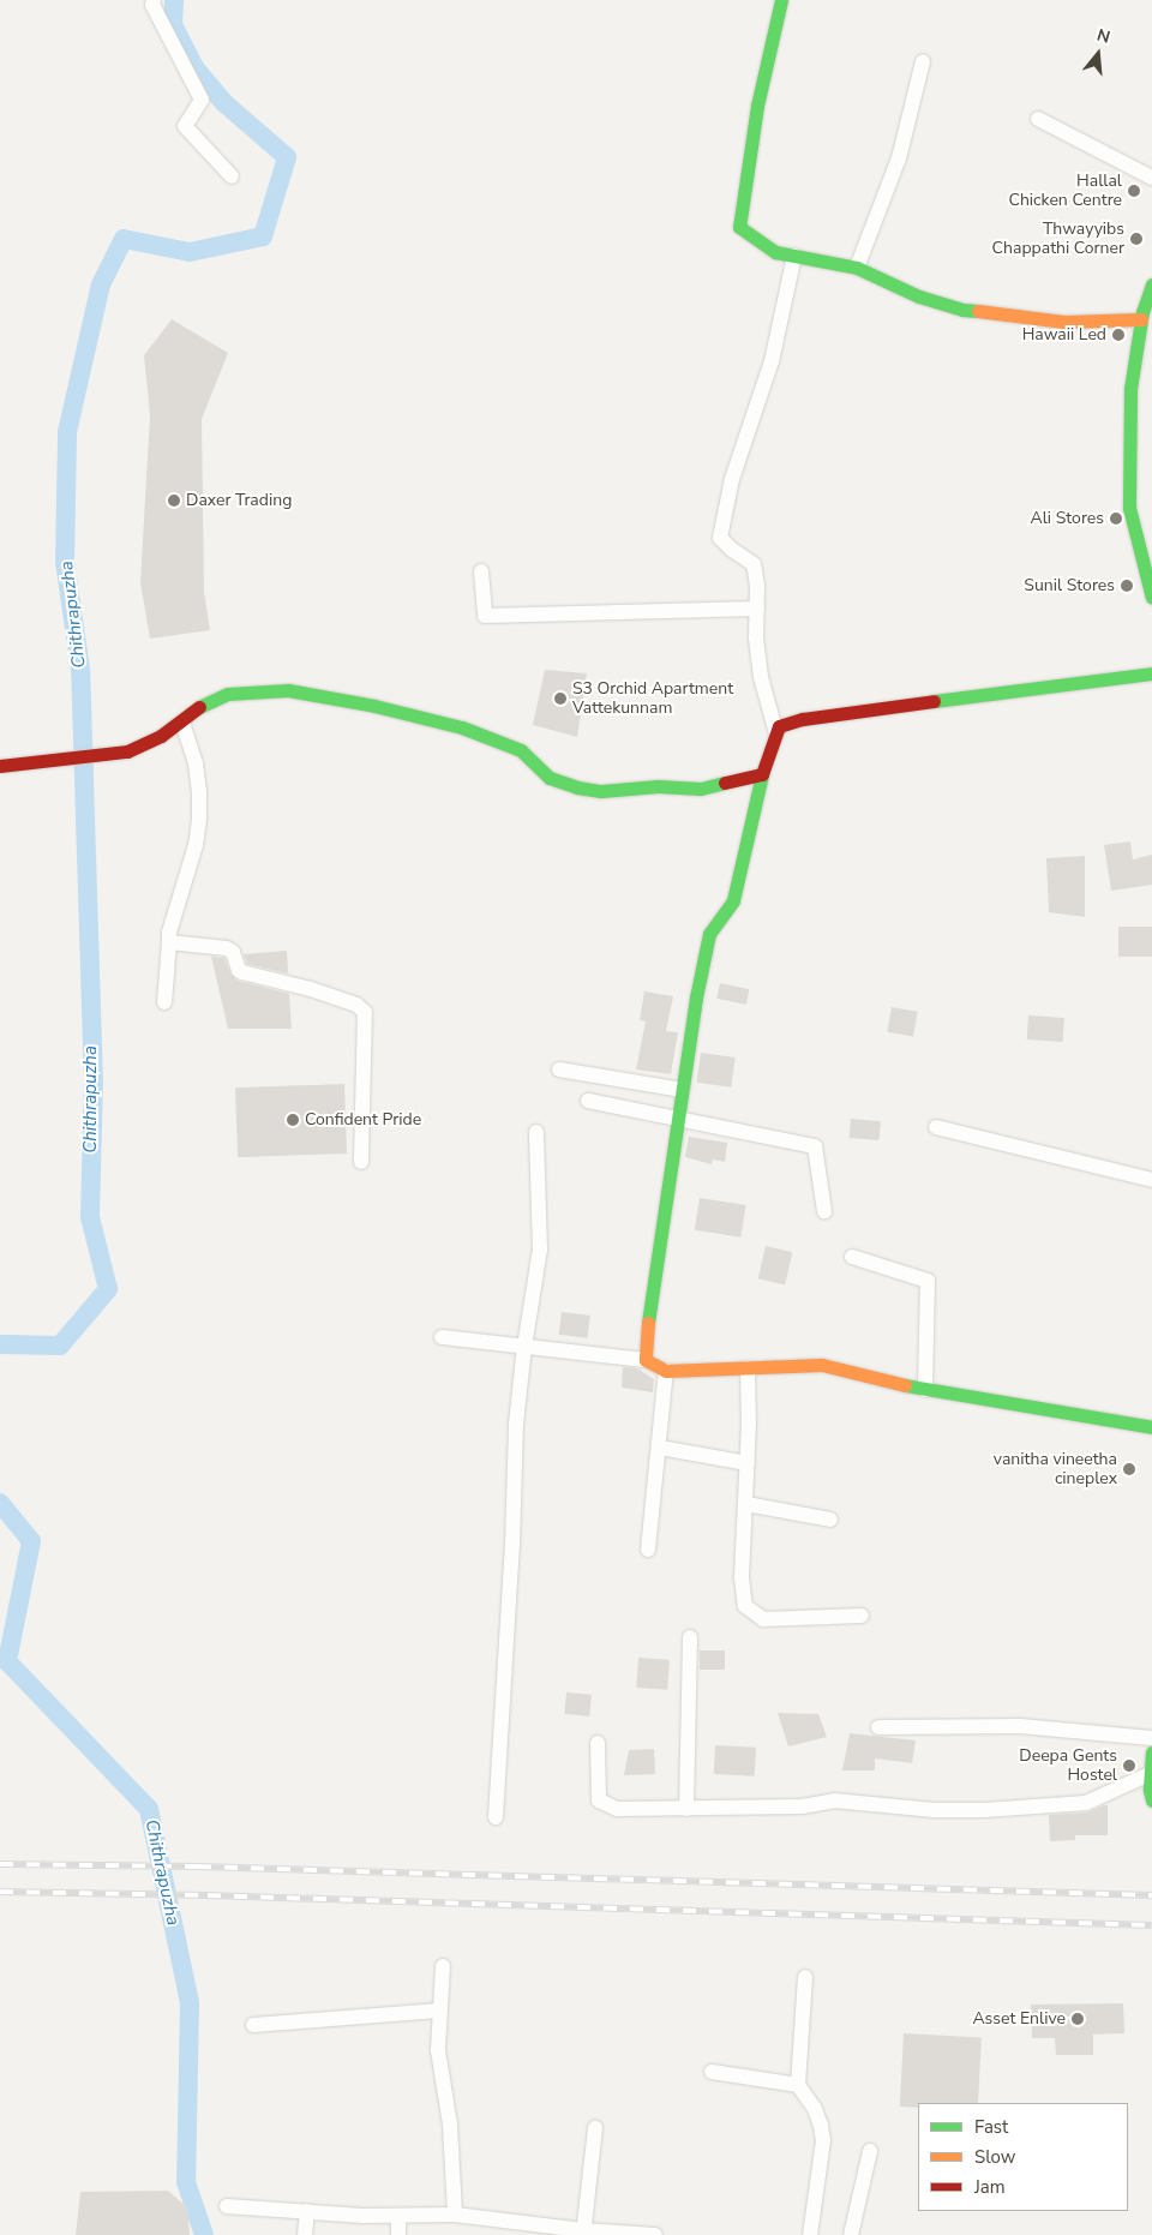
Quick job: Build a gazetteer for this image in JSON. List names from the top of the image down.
{
  "water": ["Chithrapuzha"],
  "places": [
    "Hallal Chicken Centre",
    "Thwayyibs Chappathi Corner",
    "Hawaii Led",
    "Daxer Trading",
    "Ali Stores",
    "Sunil Stores",
    "S3 Orchid Apartment Vattekunnam",
    "Confident Pride",
    "vanitha vineetha cineplex",
    "Deepa Gents Hostel",
    "Asset Enlive"
  ],
  "legend": ["Fast", "Slow", "Jam"],
  "north": "top"
}
